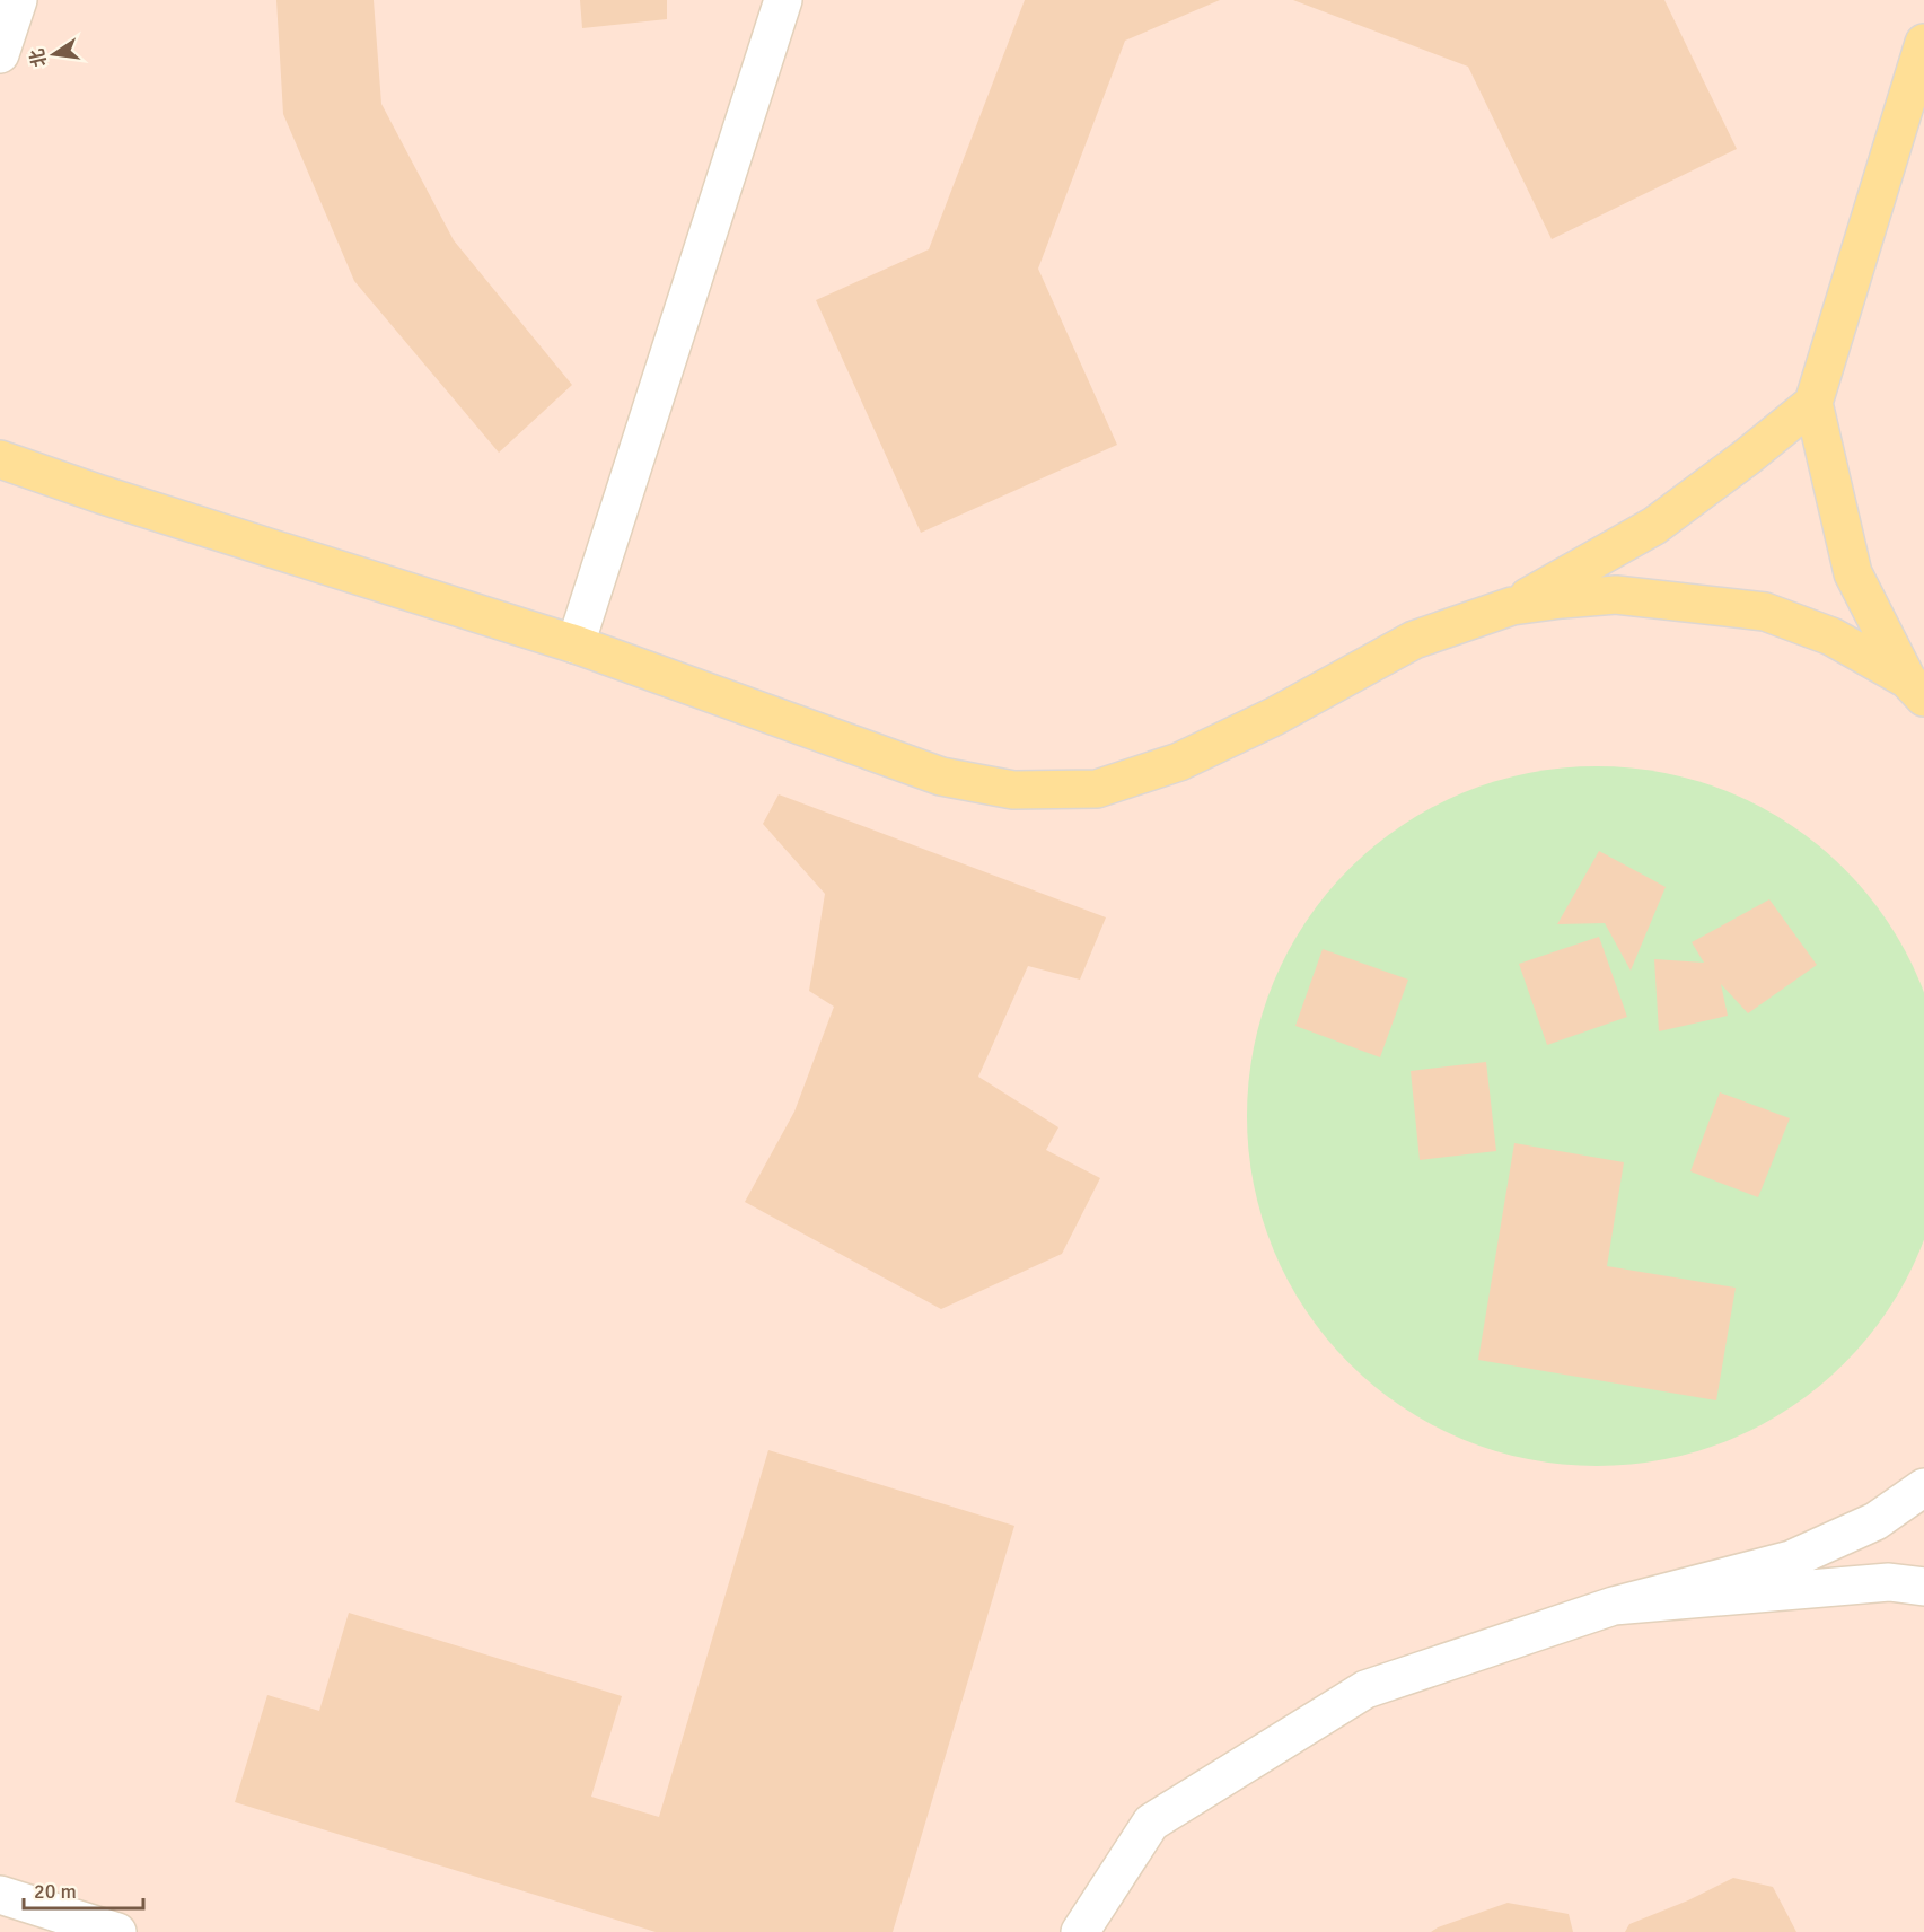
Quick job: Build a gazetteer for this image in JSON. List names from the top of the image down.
{
  "scale_bar": "20 m",
  "north": "left"
}
